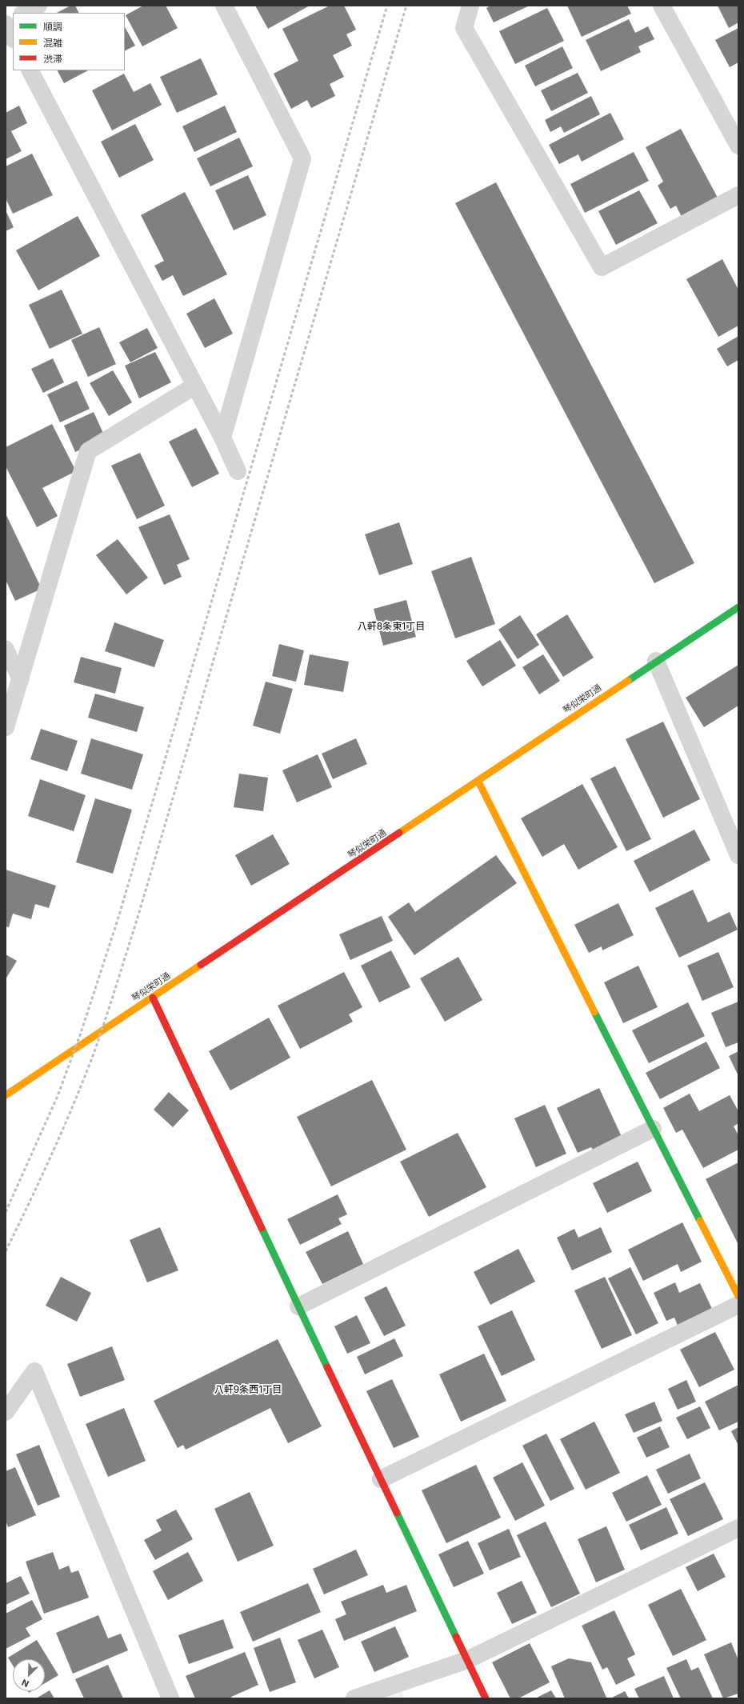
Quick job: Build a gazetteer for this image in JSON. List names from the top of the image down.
{
  "streets": {
    "street": ["琴似栄町通"]
  },
  "districts": ["八軒8条東1丁目", "八軒9条西1丁目"],
  "legend": ["順調", "混雑", "渋滞"],
  "north": "bottom left"
}
